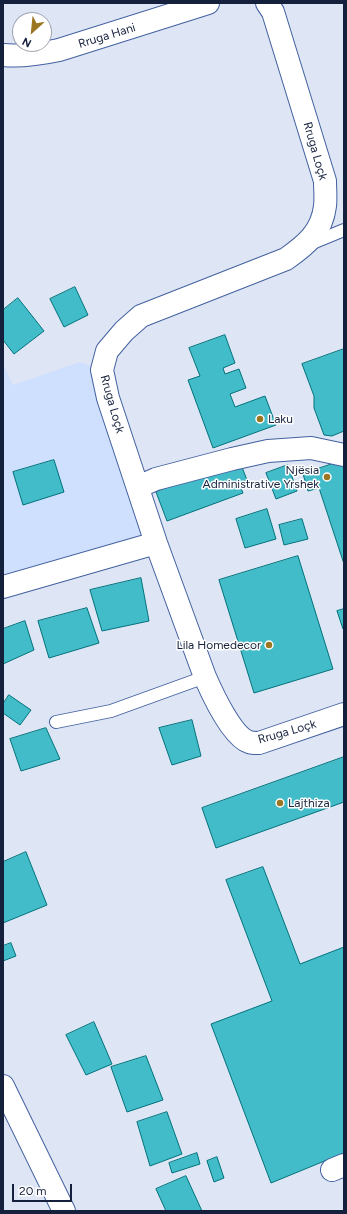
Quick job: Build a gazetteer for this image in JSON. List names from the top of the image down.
{
  "streets": {
    "street": ["Rruga Hani", "Rruga Loçk"]
  },
  "places": [
    "Laku",
    "Njësia Administrative Yrshek",
    "Lila Homedecor",
    "Lajthiza"
  ],
  "scale_bar": "20 m",
  "north": "bottom left"
}
